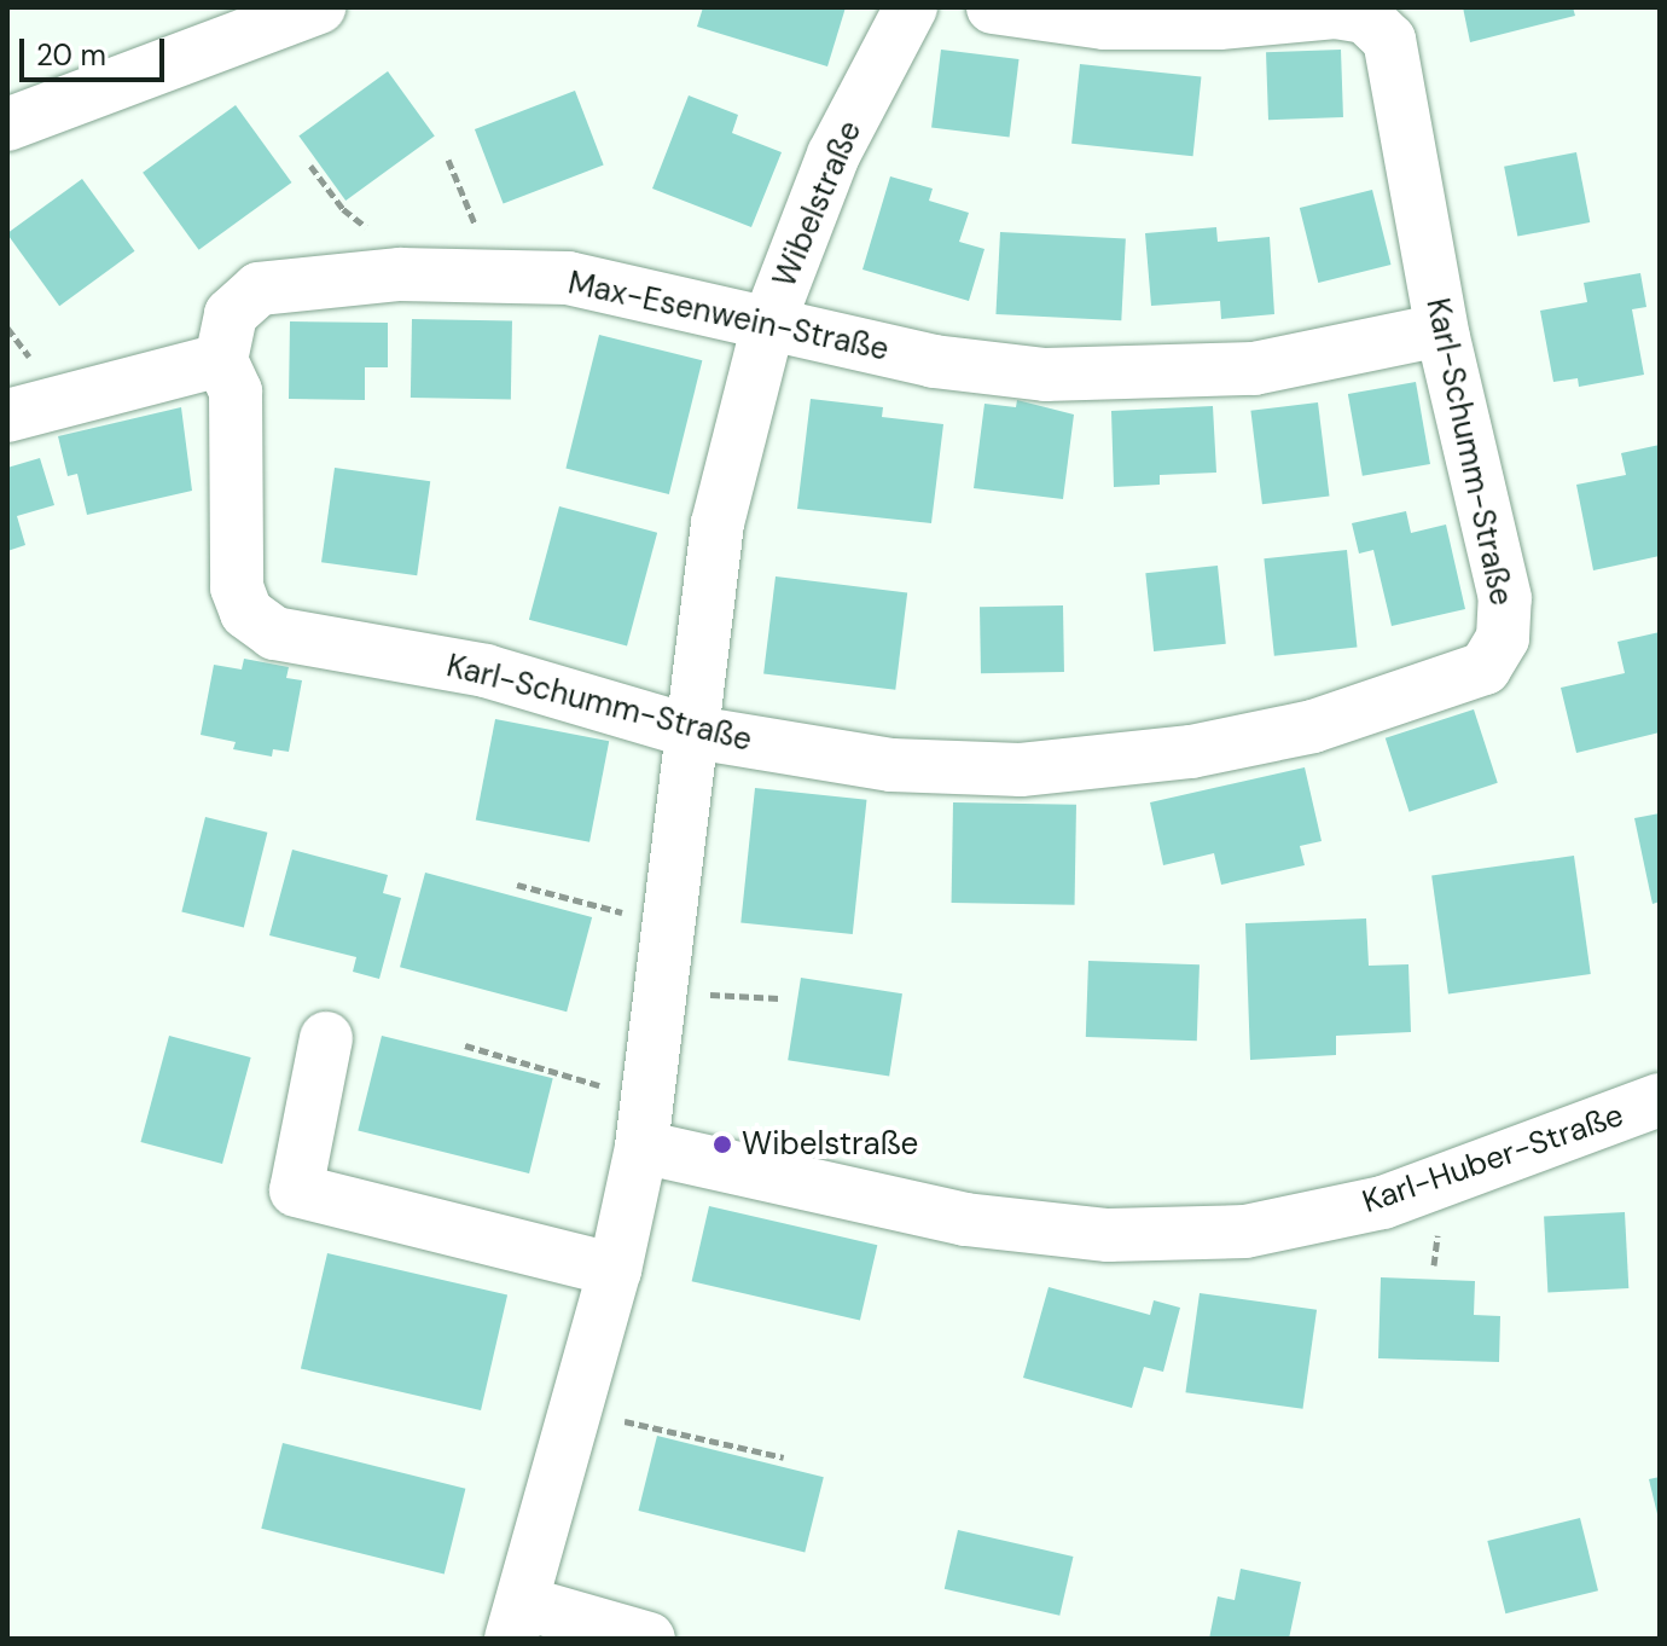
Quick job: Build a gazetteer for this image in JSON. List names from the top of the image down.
{
  "streets": {
    "street": [
      "Wibelstraße",
      "Max-Esenwein-Straße",
      "Karl-Schumm-Straße",
      "Karl-Huber-Straße"
    ]
  },
  "crossings": [
    ["Wibelstraße", "Max-Esenwein-Straße"],
    ["Wibelstraße", "Karl-Schumm-Straße"],
    ["Wibelstraße", "Karl-Huber-Straße"],
    ["Max-Esenwein-Straße", "Karl-Schumm-Straße"]
  ],
  "places": ["Wibelstraße"],
  "scale_bar": "20 m"
}
